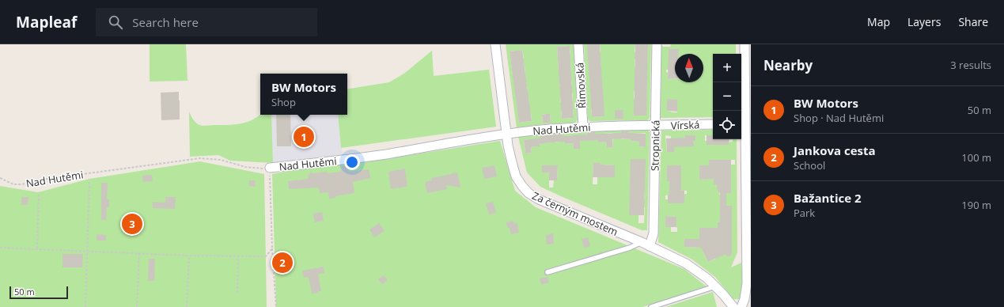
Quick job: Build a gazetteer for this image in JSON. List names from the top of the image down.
{
  "streets": {
    "street": [
      "Římovská",
      "Vírská",
      "Nad Hutěmi",
      "Stropnická",
      "Za černým mostem"
    ]
  },
  "crossings": [
    ["Římovská", "Nad Hutěmi"],
    ["Vírská", "Nad Hutěmi"],
    ["Vírská", "Stropnická"],
    ["Nad Hutěmi", "Stropnická"],
    ["Nad Hutěmi", "Za černým mostem"],
    ["Stropnická", "Za černým mostem"]
  ],
  "scale_bar": "50 m",
  "north": "top",
  "page": {
    "header": "Mapleaf",
    "search": "Search here",
    "nav": ["Map", "Layers", "Share"],
    "heading": ["Nearby", "3 results"],
    "map_buttons": ["+", "−"],
    "popup": ["BW Motors", "Shop"],
    "list": [
      {
        "mark": "1",
        "name": "BW Motors",
        "note": "Shop · Nad Hutěmi",
        "value": "50 m"
      },
      {
        "mark": "2",
        "name": "Jankova cesta",
        "note": "School",
        "value": "100 m"
      },
      {
        "mark": "3",
        "name": "Bažantice 2",
        "note": "Park",
        "value": "190 m"
      }
    ],
    "pins": ["1", "3", "2"],
    "scale": "50 m"
  }
}
